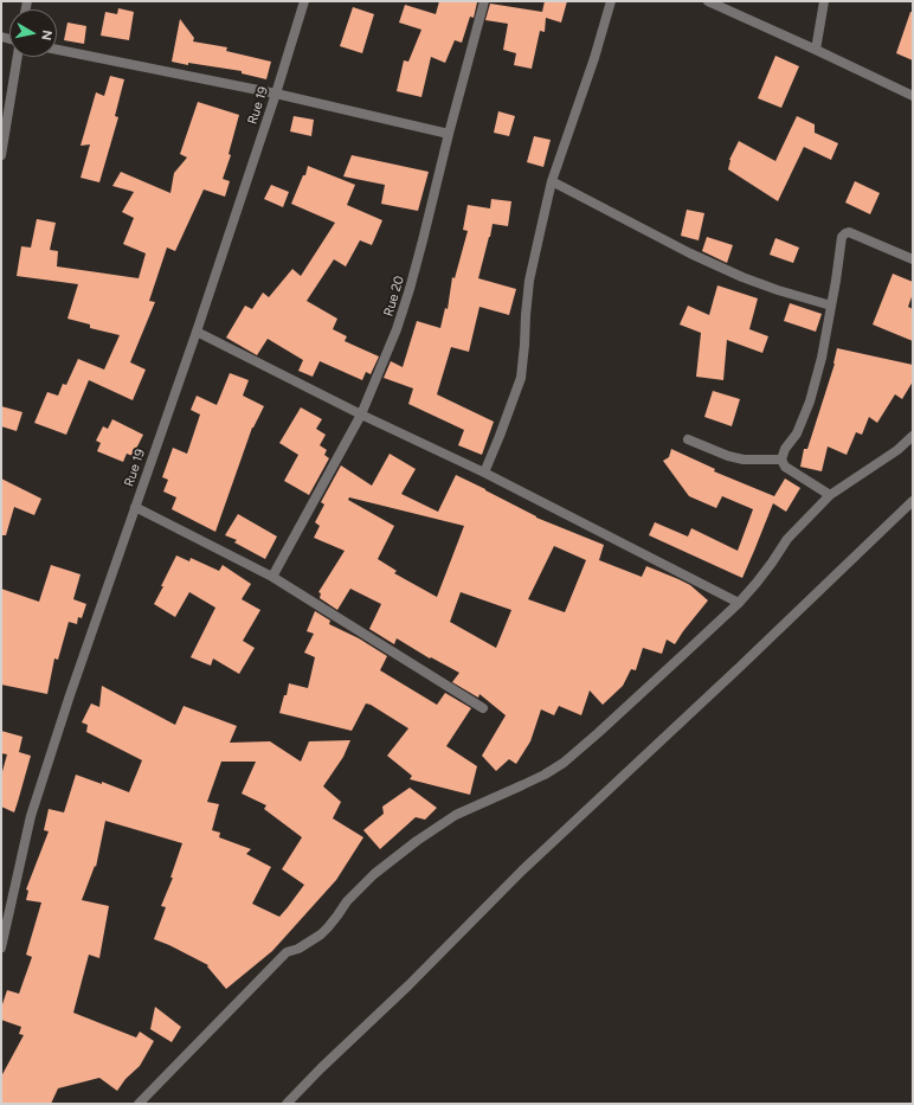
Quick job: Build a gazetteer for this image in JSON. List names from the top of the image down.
{
  "streets": {
    "street": ["Rue 19", "Rue 20"]
  },
  "north": "right"
}
